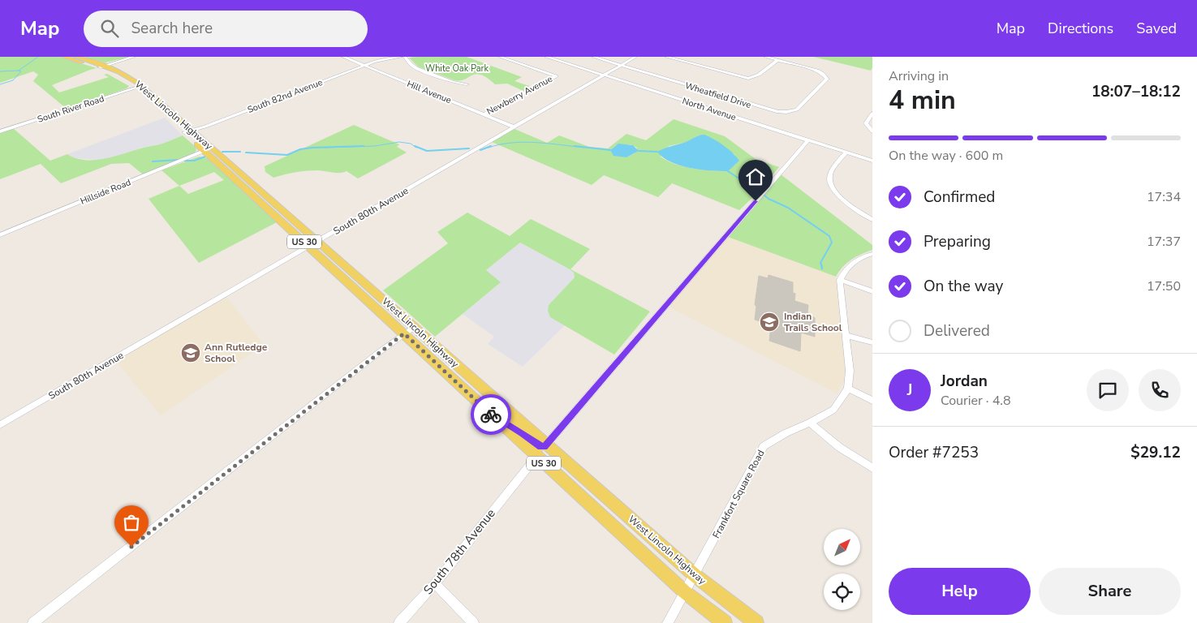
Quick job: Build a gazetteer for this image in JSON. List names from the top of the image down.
{
  "streets": {
    "main road": ["West Lincoln Highway", "US 30"],
    "street": [
      "Hill Avenue",
      "Newberry Avenue",
      "Wheatfield Drive",
      "South 82nd Avenue",
      "South River Road",
      "North Avenue",
      "Hillside Road",
      "South 80th Avenue",
      "Frankfort Square Road",
      "South 78th Avenue"
    ]
  },
  "crossings": [
    ["Hill Avenue", "Newberry Avenue"],
    ["Hill Avenue", "South 82nd Avenue"],
    ["Hill Avenue", "South 80th Avenue"],
    ["Wheatfield Drive", "South 80th Avenue"],
    ["South River Road", "West Lincoln Highway"],
    ["North Avenue", "South 80th Avenue"],
    ["West Lincoln Highway", "Hillside Road"],
    ["West Lincoln Highway", "South 80th Avenue"],
    ["West Lincoln Highway", "Frankfort Square Road"]
  ],
  "parks": ["White Oak Park"],
  "places": {
    "school or university": ["Indian Trails School", "Ann Rutledge School"]
  },
  "north": "top right",
  "page": {
    "header": "Map",
    "search": "Search here",
    "nav": ["Map", "Directions", "Saved"],
    "heading": ["4 min", "Arriving in", "18:07–18:12"],
    "panel": [
      "Jordan",
      "Courier · 4.8",
      "Order #7253",
      "$29.12"
    ],
    "bar": "On the way · 600 m",
    "list": [
      ["Confirmed", "17:34"],
      ["Preparing", "17:37"],
      ["On the way", "17:50"],
      "Delivered"
    ],
    "round": "J",
    "buttons": ["Help", "Share"]
  }
}
